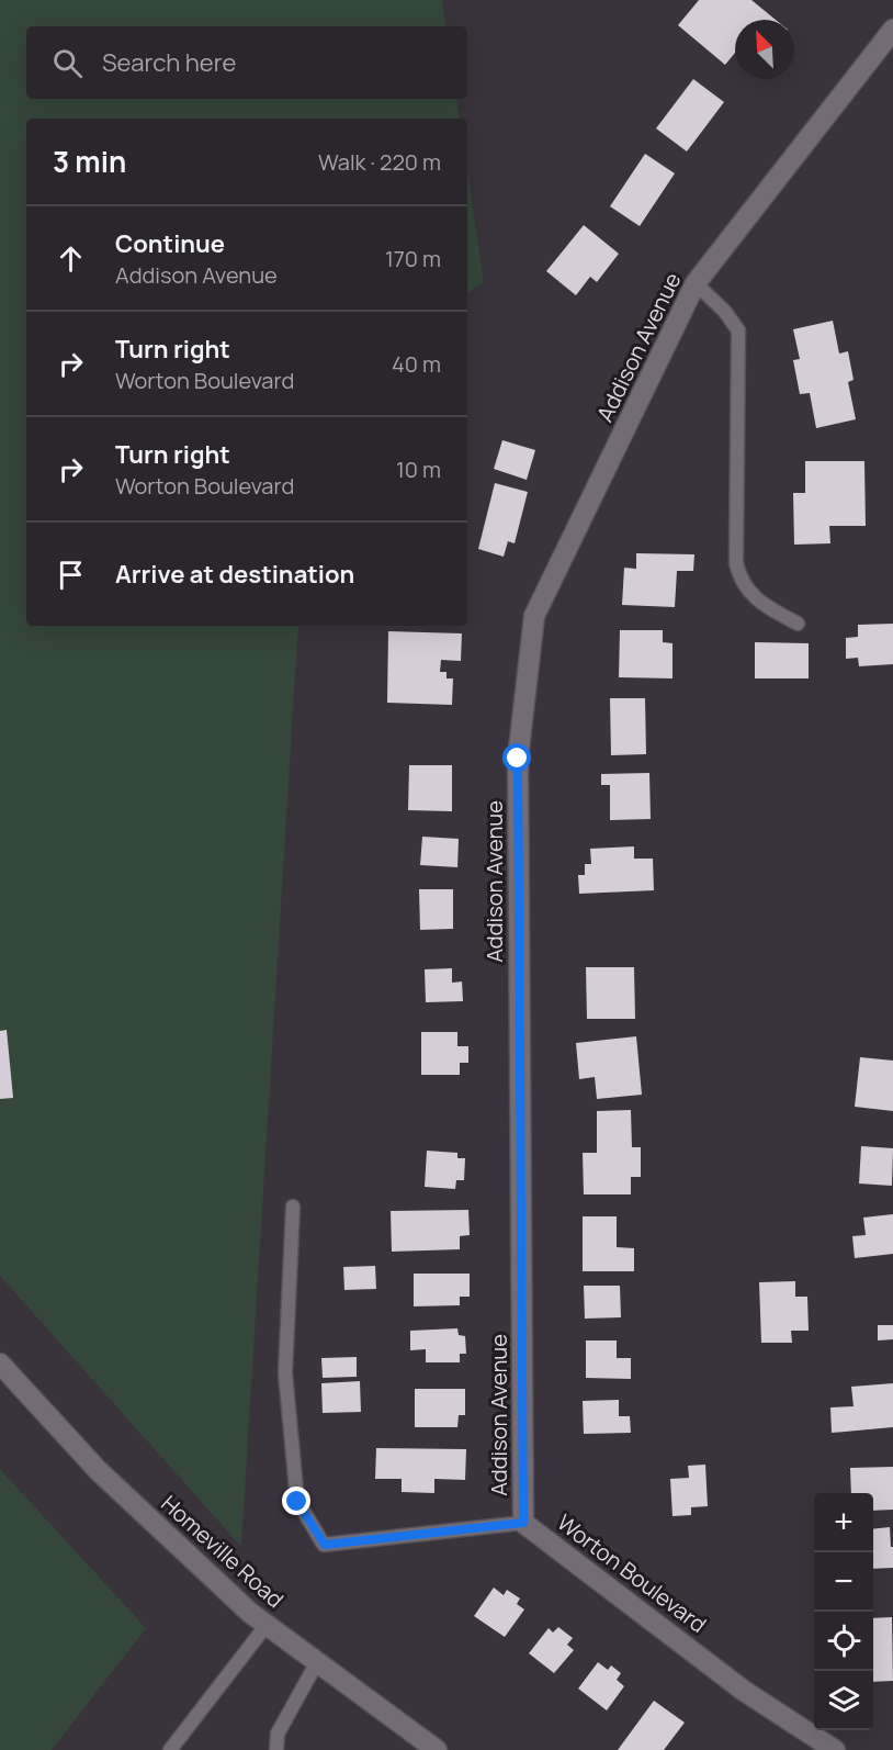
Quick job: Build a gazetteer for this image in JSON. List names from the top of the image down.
{
  "streets": {
    "street": ["Addison Avenue", "Homeville Road", "Worton Boulevard"]
  },
  "crossings": [
    ["Addison Avenue", "Worton Boulevard"]
  ],
  "north": "top left",
  "page": {
    "search": "Search here",
    "heading": ["3 min", "Walk · 220 m"],
    "list": [
      ["Continue", "Addison Avenue", "170 m"],
      ["Turn right", "Worton Boulevard", "40 m"],
      ["Turn right", "Worton Boulevard", "10 m"],
      "Arrive at destination"
    ],
    "map_buttons": ["+", "−"]
  }
}
